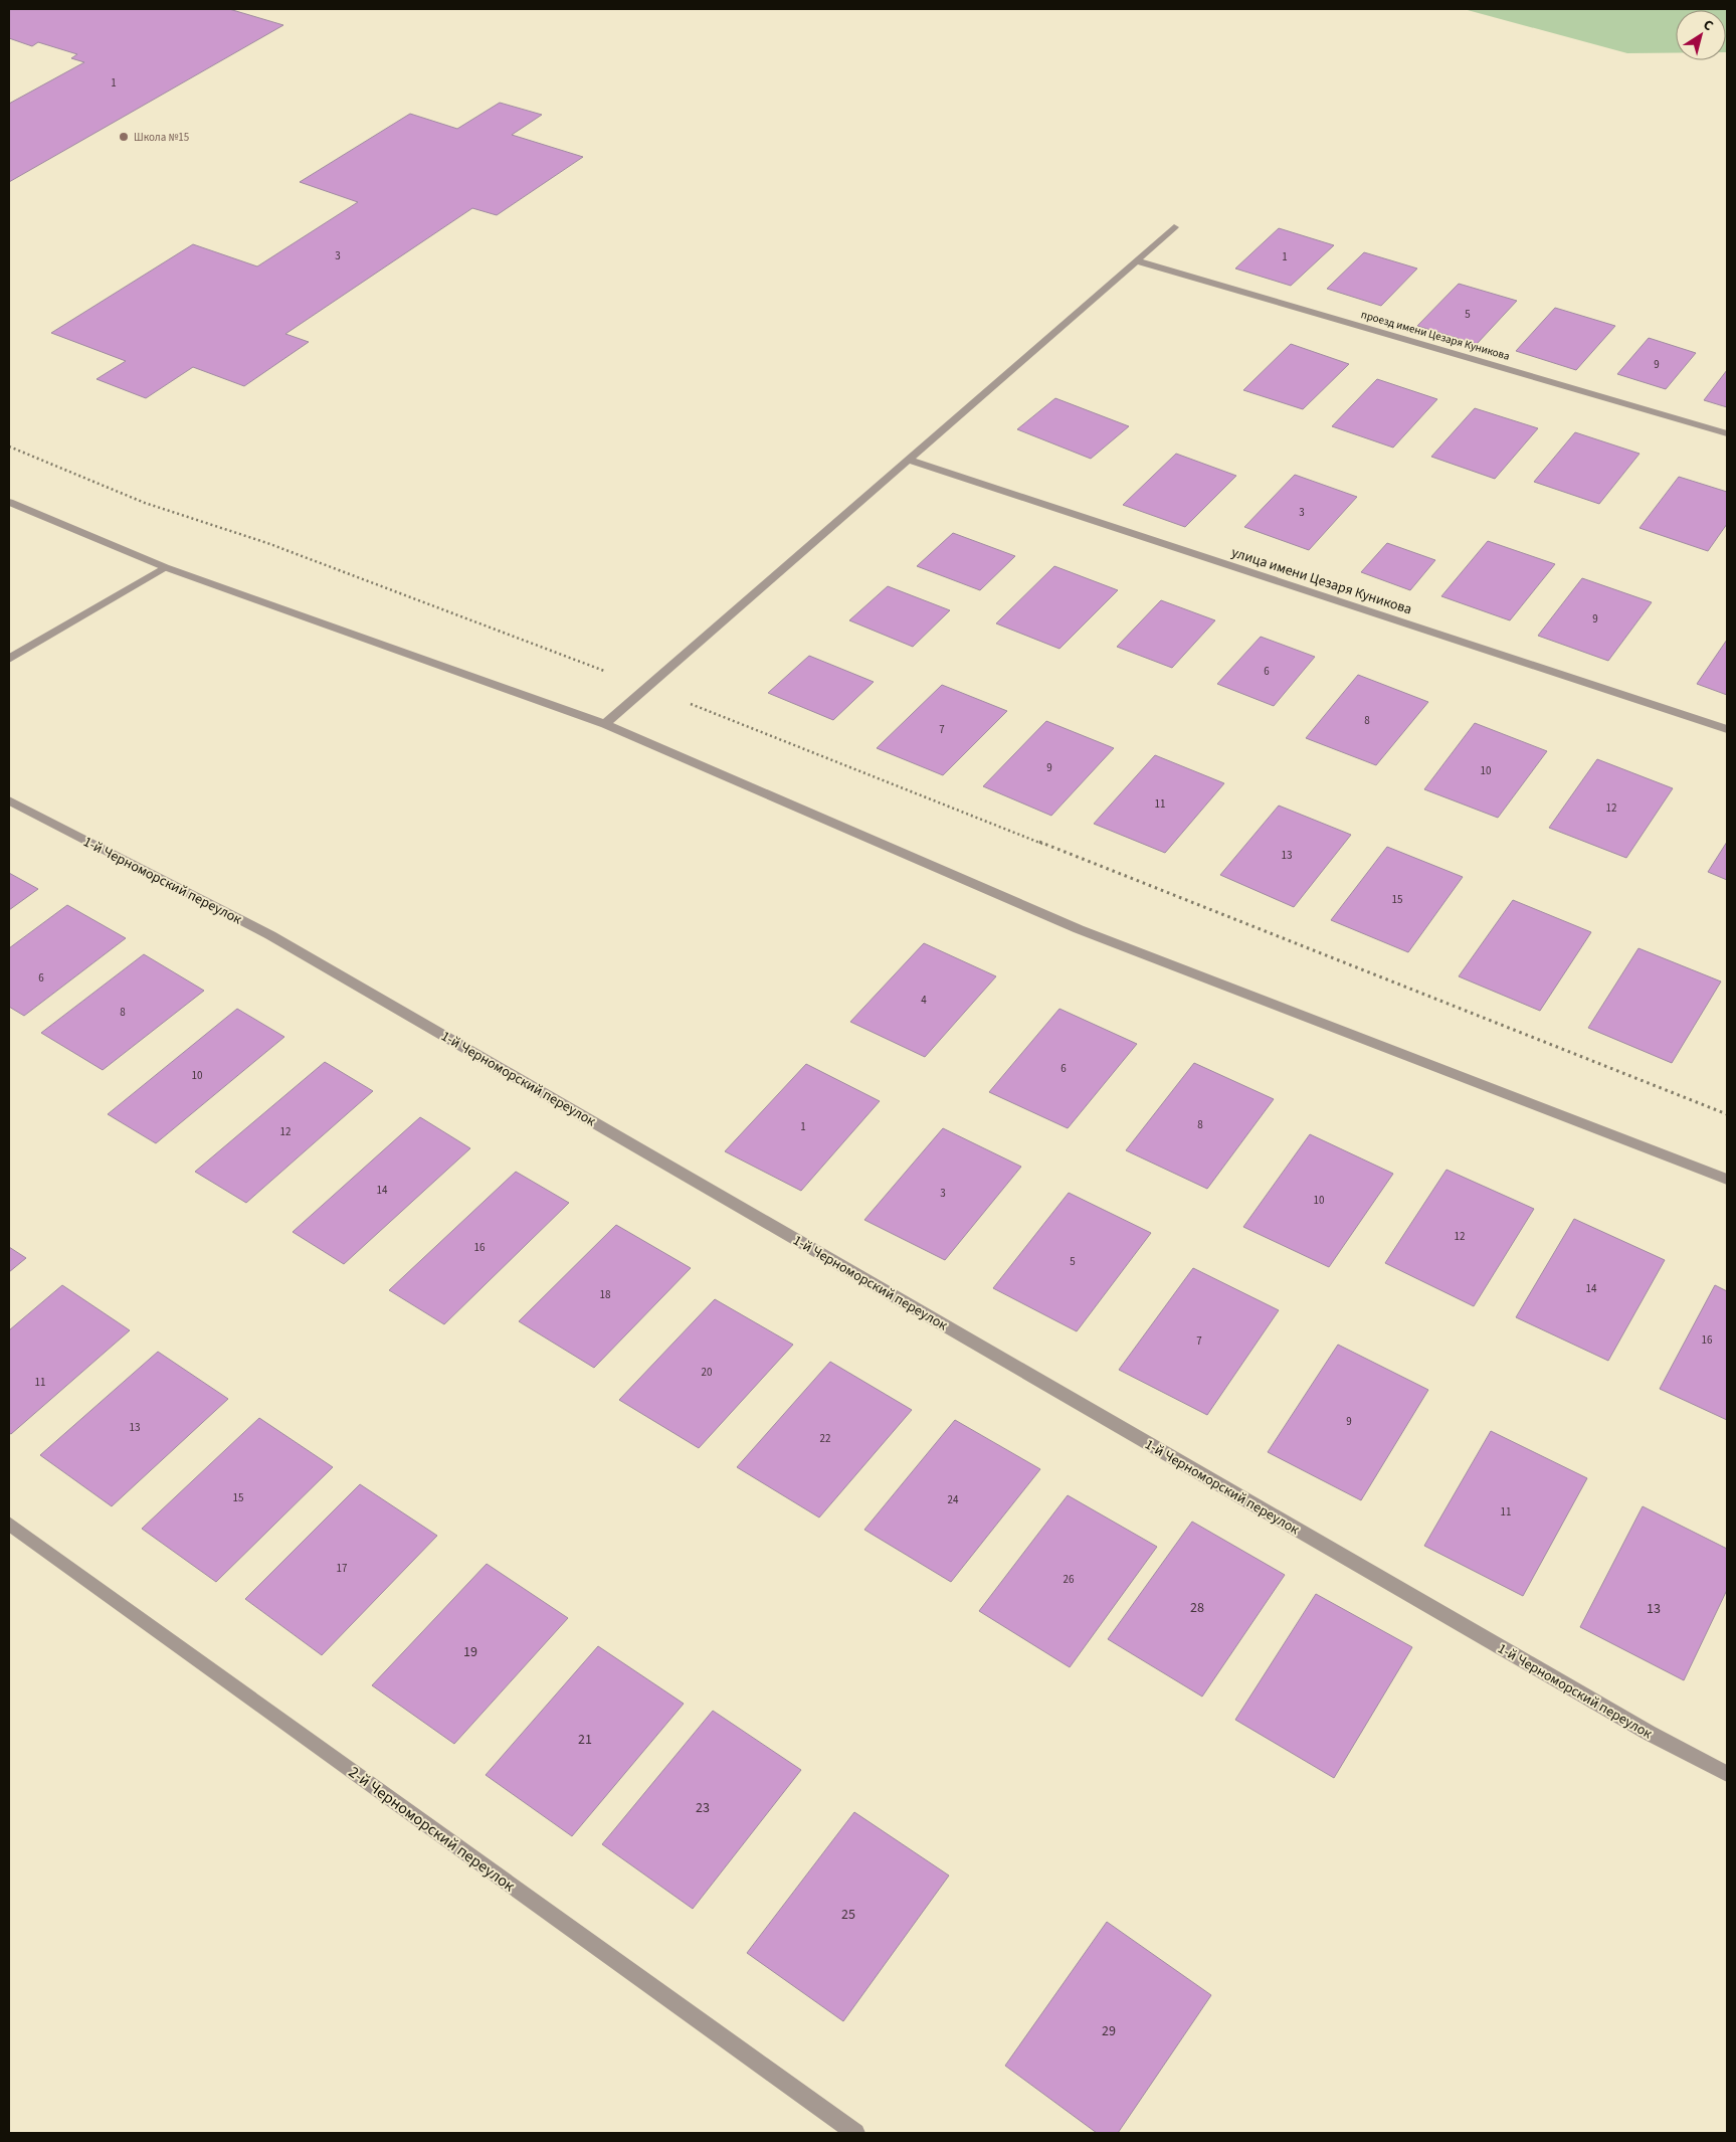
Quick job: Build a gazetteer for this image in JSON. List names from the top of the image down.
{
  "streets": {
    "street": [
      "проезд имени Цезаря Куникова",
      "улица имени Цезаря Куникова",
      "1-й Черноморский переулок",
      "2-й Черноморский переулок"
    ]
  },
  "places": ["Школа №15"],
  "house_numbers": [
    "1",
    "3",
    "1",
    "5",
    "9",
    "3",
    "9",
    "6",
    "8",
    "7",
    "9",
    "10",
    "11",
    "12",
    "13",
    "15",
    "6",
    "4",
    "8",
    "6",
    "10",
    "8",
    "1",
    "12",
    "14",
    "3",
    "10",
    "12",
    "16",
    "5",
    "14",
    "18",
    "16",
    "7",
    "20",
    "11",
    "9",
    "13",
    "22",
    "15",
    "24",
    "11",
    "17",
    "26",
    "28",
    "13",
    "19",
    "21",
    "23",
    "25",
    "29"
  ],
  "north": "top right"
}
